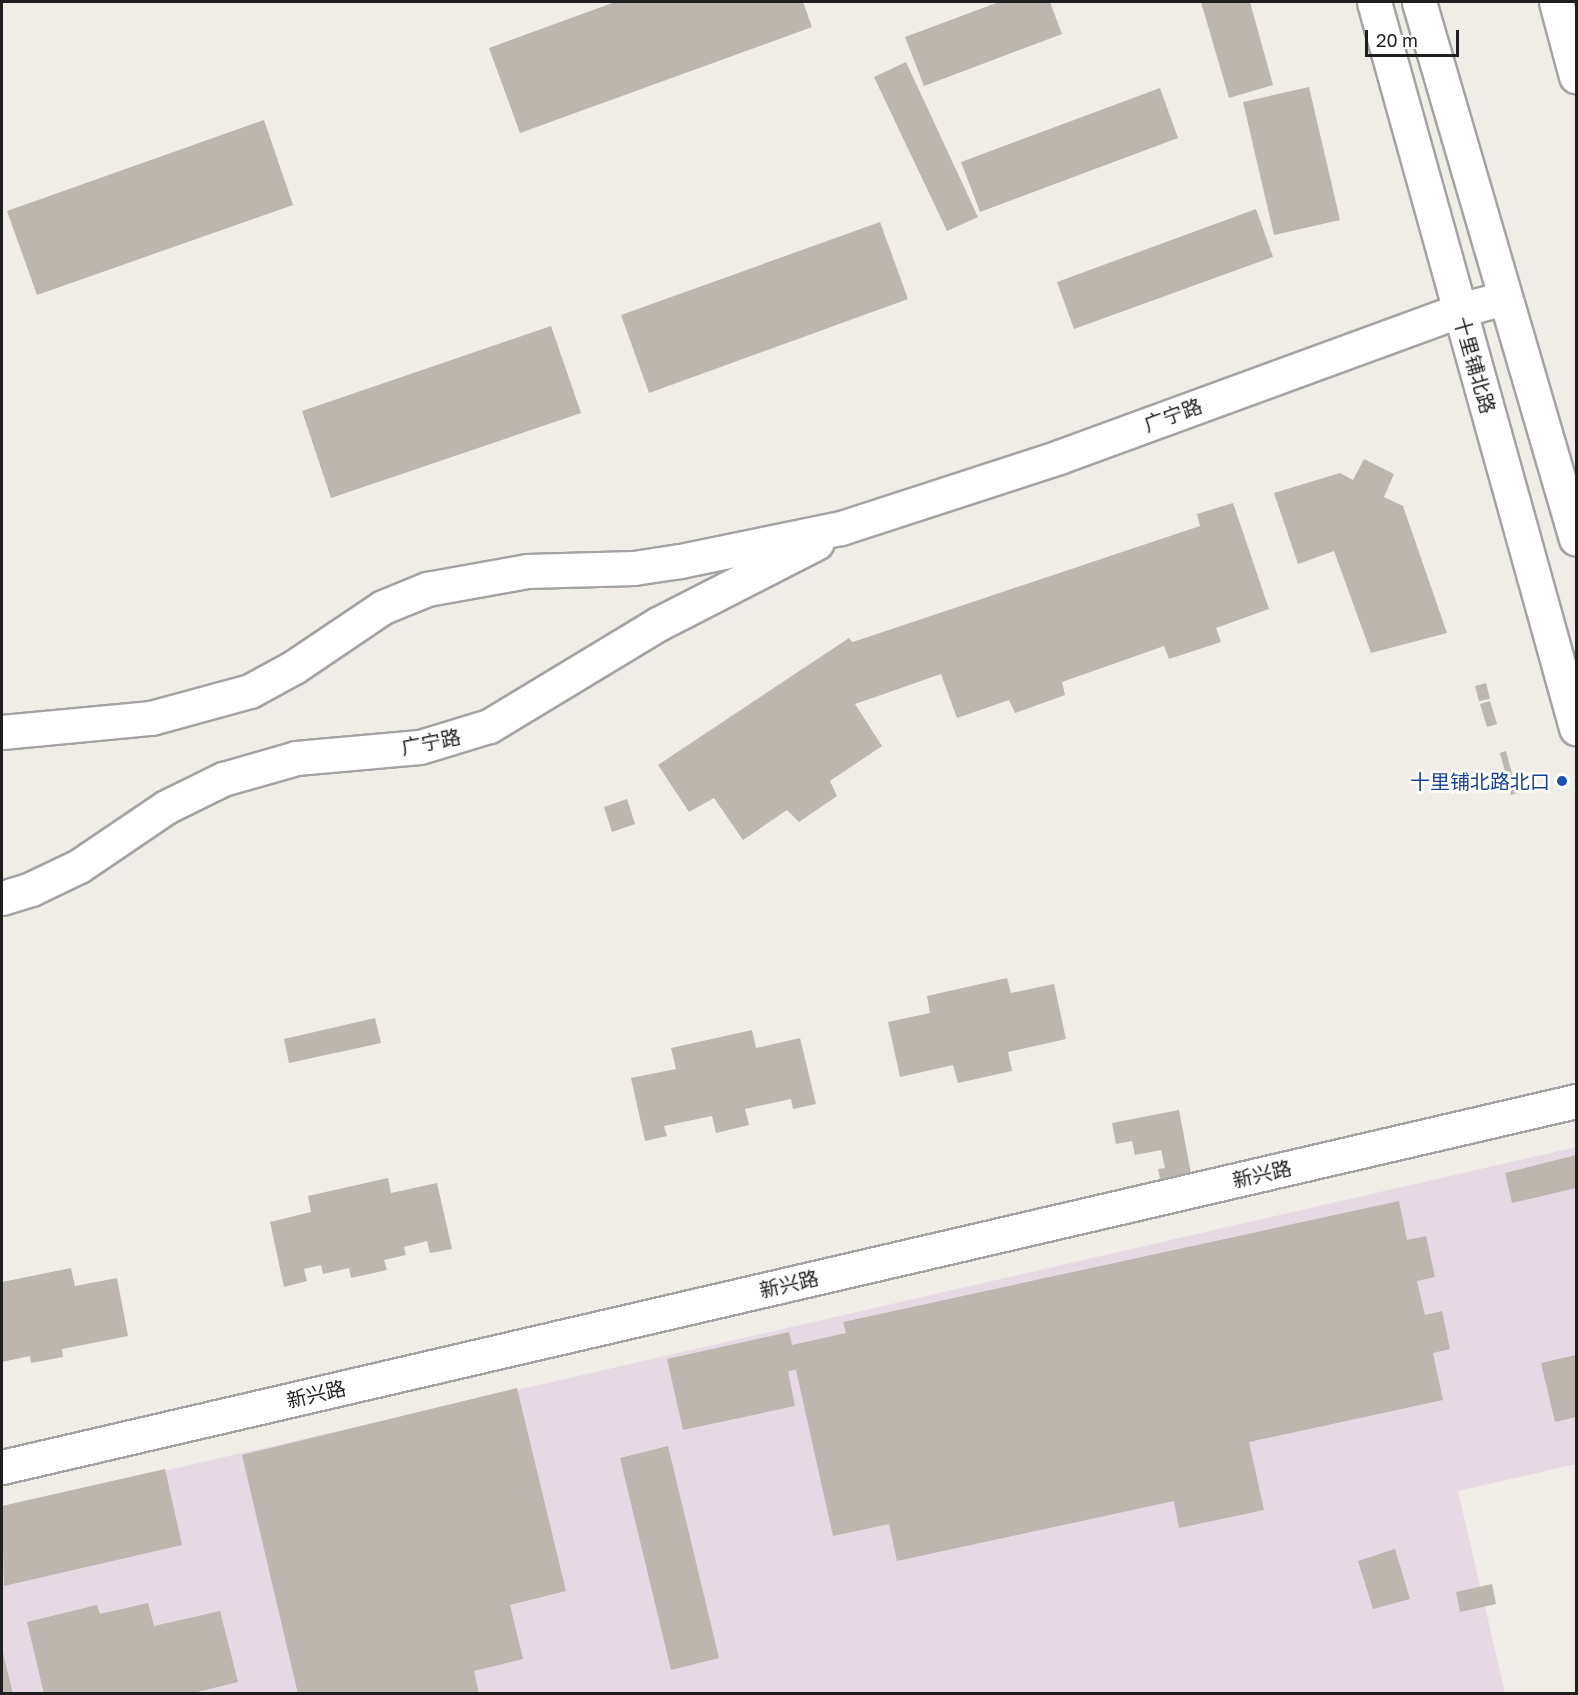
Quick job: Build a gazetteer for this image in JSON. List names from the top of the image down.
{
  "streets": {
    "street": ["十里铺北路", "广宁路", "新兴路"]
  },
  "crossings": [
    ["十里铺北路", "广宁路"]
  ],
  "places": ["十里铺北路北口"],
  "scale_bar": "20 m"
}
